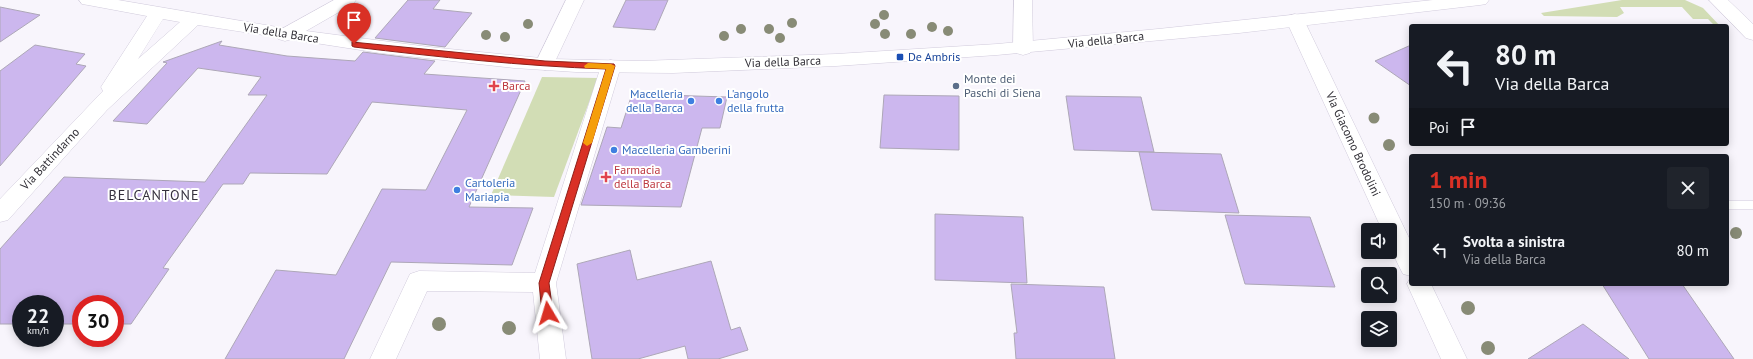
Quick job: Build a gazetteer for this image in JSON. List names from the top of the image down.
{
  "streets": {
    "street": ["Via della Barca", "Via Giacomo Brodolini", "Via Battindarno"]
  },
  "crossings": [
    ["Via della Barca", "Via Giacomo Brodolini"],
    ["Via della Barca", "Via Battindarno"]
  ],
  "districts": ["BELCANTONE"],
  "places": {
    "transit": ["De Ambris"],
    "health": ["Barca", "Farmacia della Barca"],
    "other": [
      "Monte dei Paschi di Siena",
      "Macelleria della Barca",
      "L'angolo della frutta",
      "Macelleria Gamberini",
      "Cartoleria Mariapia"
    ]
  },
  "page": {
    "turn": ["80 m", "Via della Barca"],
    "then": "Poi",
    "heading": ["1 min", "150 m · 09:36"],
    "list": [
      {
        "name": "Svolta a sinistra",
        "note": "Via della Barca",
        "value": "80 m"
      }
    ],
    "speed": "22 km/h",
    "limit": "30"
  }
}
